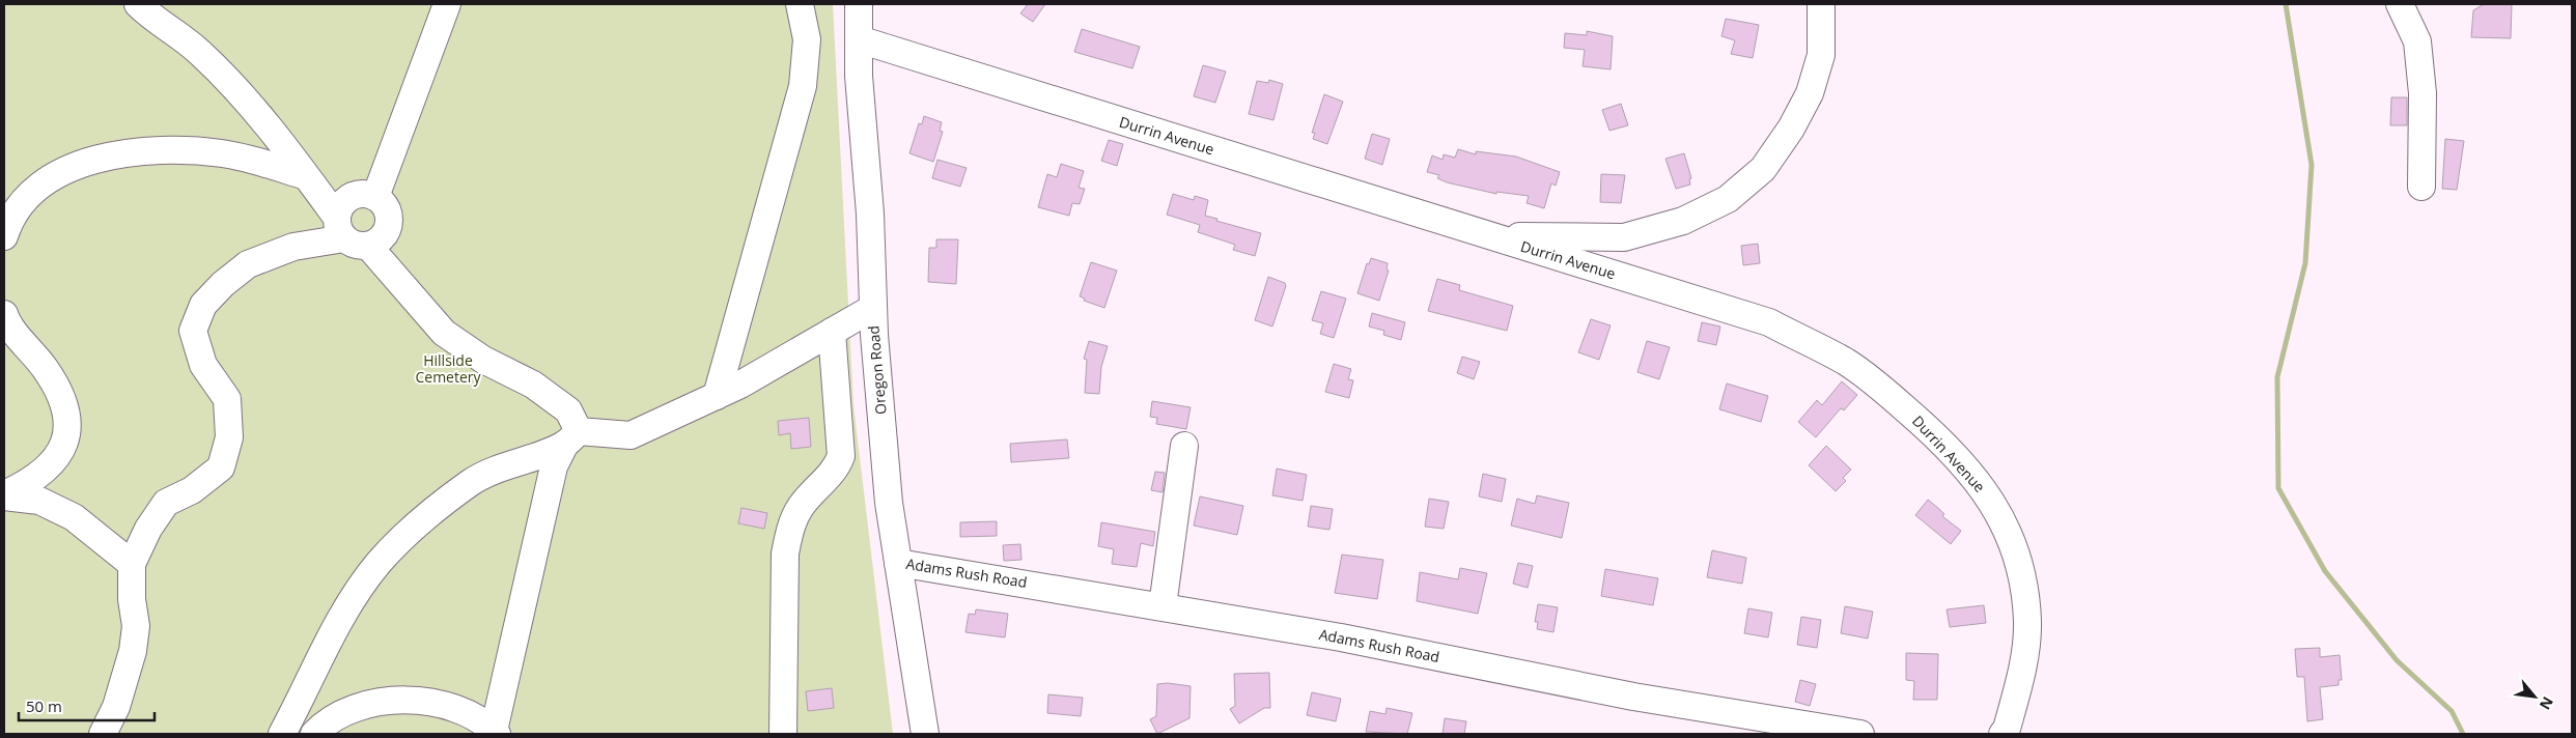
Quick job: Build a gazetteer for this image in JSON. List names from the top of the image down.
{
  "streets": {
    "street": ["Durrin Avenue", "Oregon Road", "Adams Rush Road"]
  },
  "crossings": [
    ["Durrin Avenue", "Oregon Road"],
    ["Oregon Road", "Adams Rush Road"]
  ],
  "parks": ["Hillside Cemetery"],
  "scale_bar": "50 m",
  "north": "bottom right"
}
